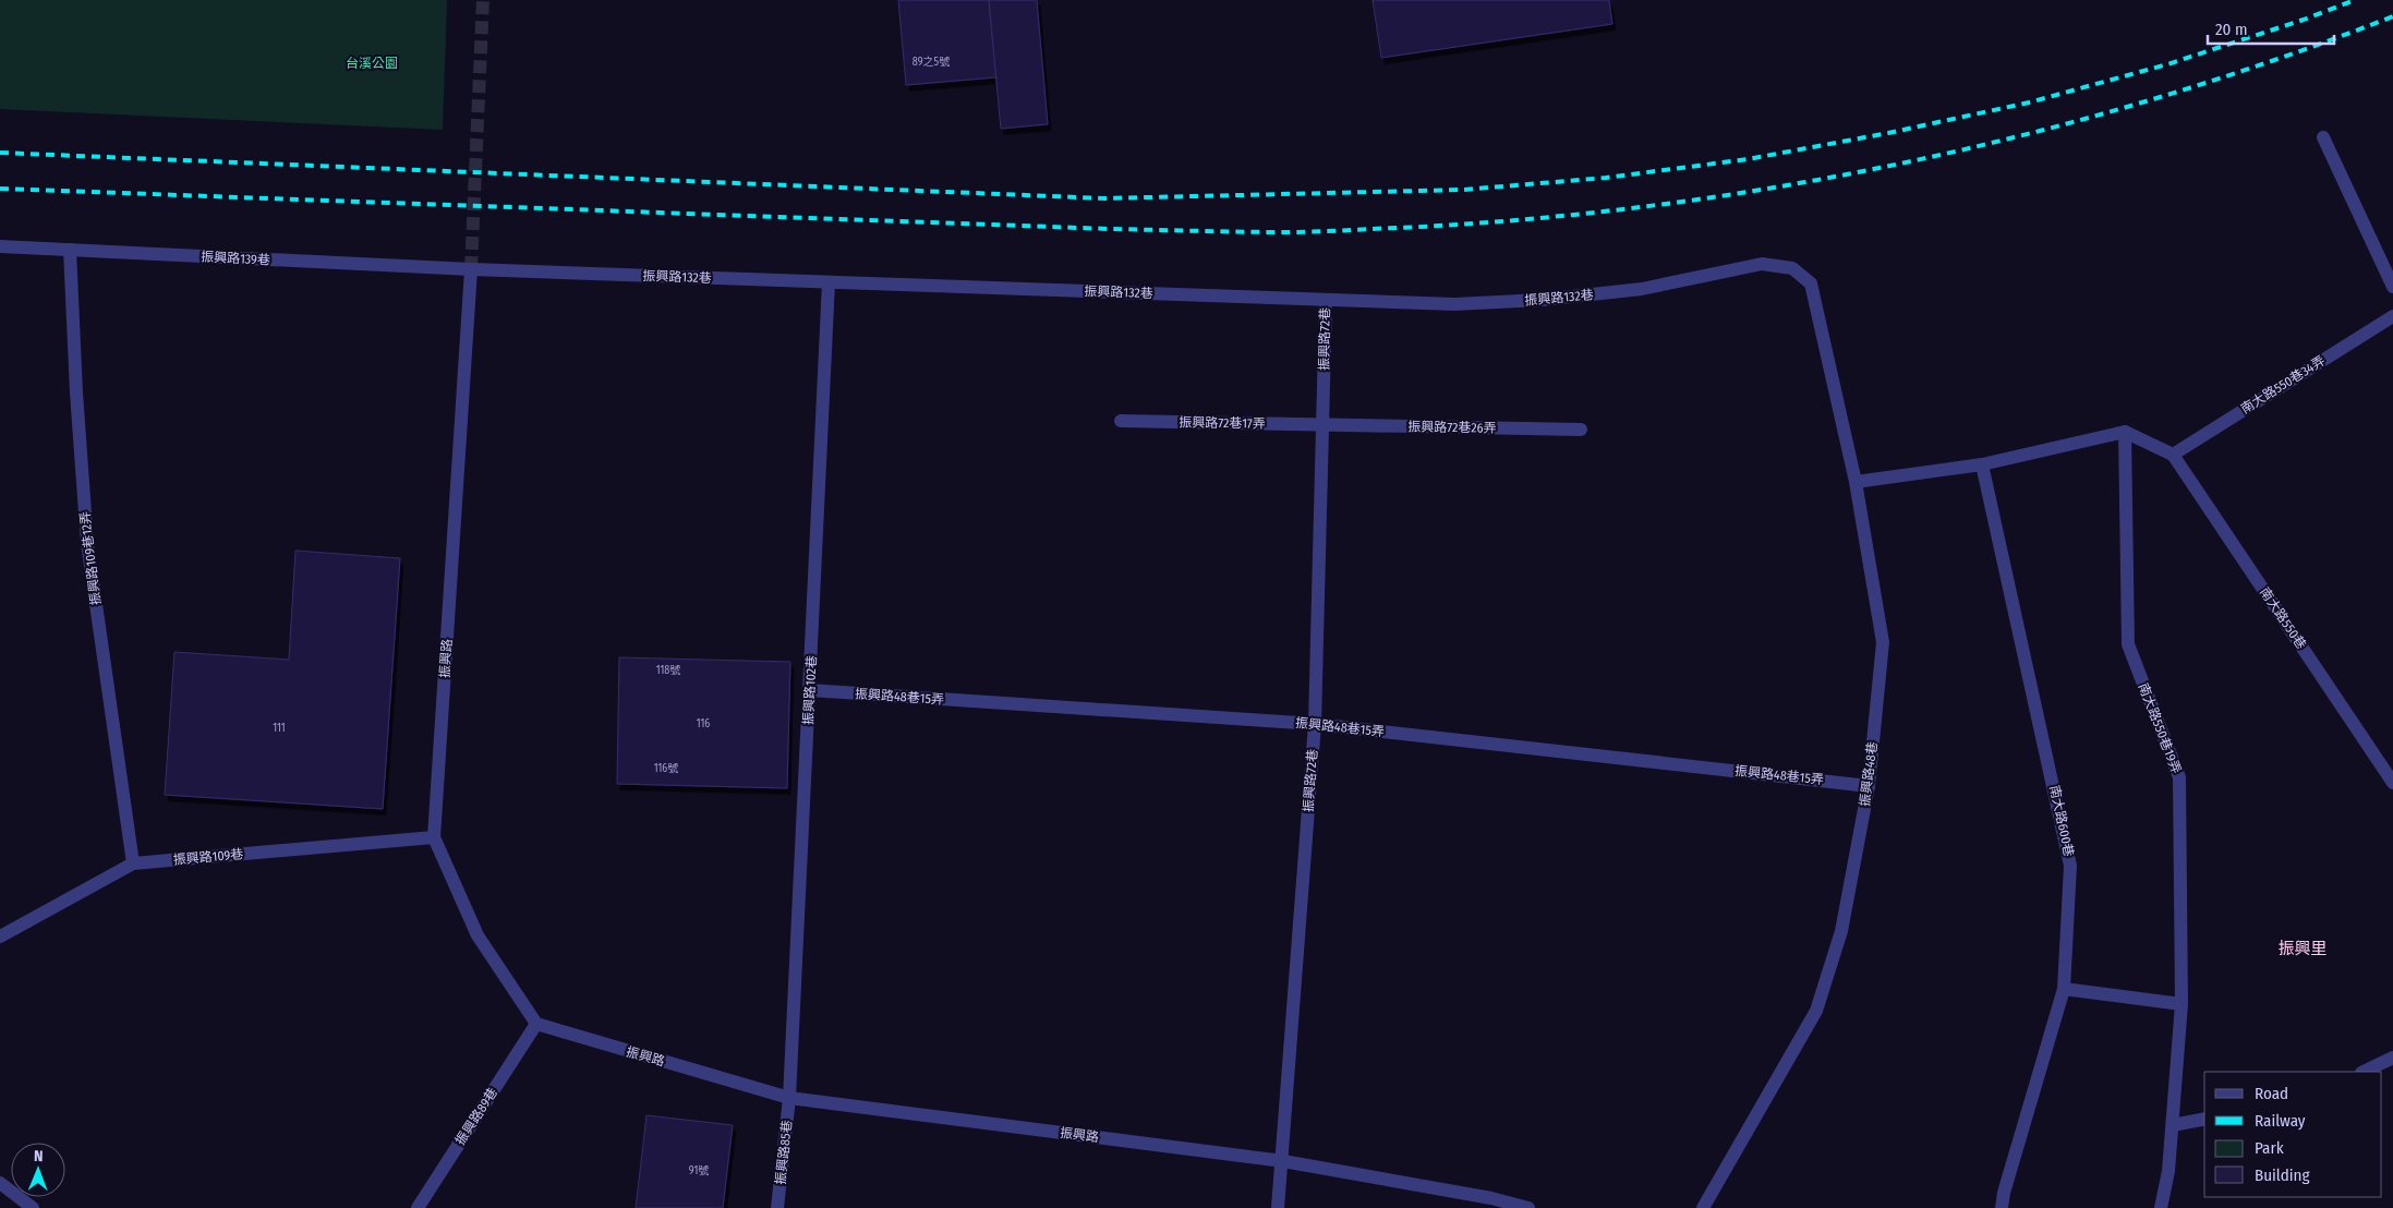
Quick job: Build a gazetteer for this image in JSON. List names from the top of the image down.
{
  "streets": {
    "street": [
      "振興路139巷",
      "振興路132巷",
      "振興路72巷",
      "南大路550巷34弄",
      "振興路72巷17弄",
      "振興路72巷26弄",
      "振興路109巷12弄",
      "南大路550巷",
      "振興路",
      "振興路102巷",
      "振興路48巷15弄",
      "南大路550巷19弄",
      "振興路48巷",
      "南大路600巷",
      "振興路109巷",
      "振興路89巷",
      "振興路85巷"
    ]
  },
  "crossings": [
    ["振興路139巷", "振興路132巷"],
    ["振興路139巷", "振興路109巷12弄"],
    ["振興路139巷", "振興路"],
    ["振興路132巷", "振興路72巷"],
    ["振興路132巷", "振興路"],
    ["振興路132巷", "振興路102巷"],
    ["振興路132巷", "振興路48巷"],
    ["振興路72巷", "振興路72巷17弄"],
    ["振興路72巷", "振興路72巷26弄"],
    ["振興路72巷", "振興路"],
    ["振興路72巷", "振興路48巷15弄"],
    ["南大路550巷34弄", "南大路550巷"],
    ["振興路72巷17弄", "振興路72巷26弄"],
    ["振興路109巷12弄", "振興路109巷"],
    ["振興路", "振興路102巷"],
    ["振興路", "振興路109巷"],
    ["振興路", "振興路89巷"],
    ["振興路", "振興路85巷"],
    ["振興路102巷", "振興路48巷15弄"],
    ["振興路102巷", "振興路85巷"],
    ["振興路48巷15弄", "振興路48巷"]
  ],
  "districts": ["振興里"],
  "parks": ["台溪公園"],
  "house_numbers": [
    "89之5號",
    "118號",
    "116",
    "111",
    "116號",
    "91號"
  ],
  "legend": [
    "Road",
    "Railway",
    "Park",
    "Building"
  ],
  "scale_bar": "20 m",
  "north": "top"
}
